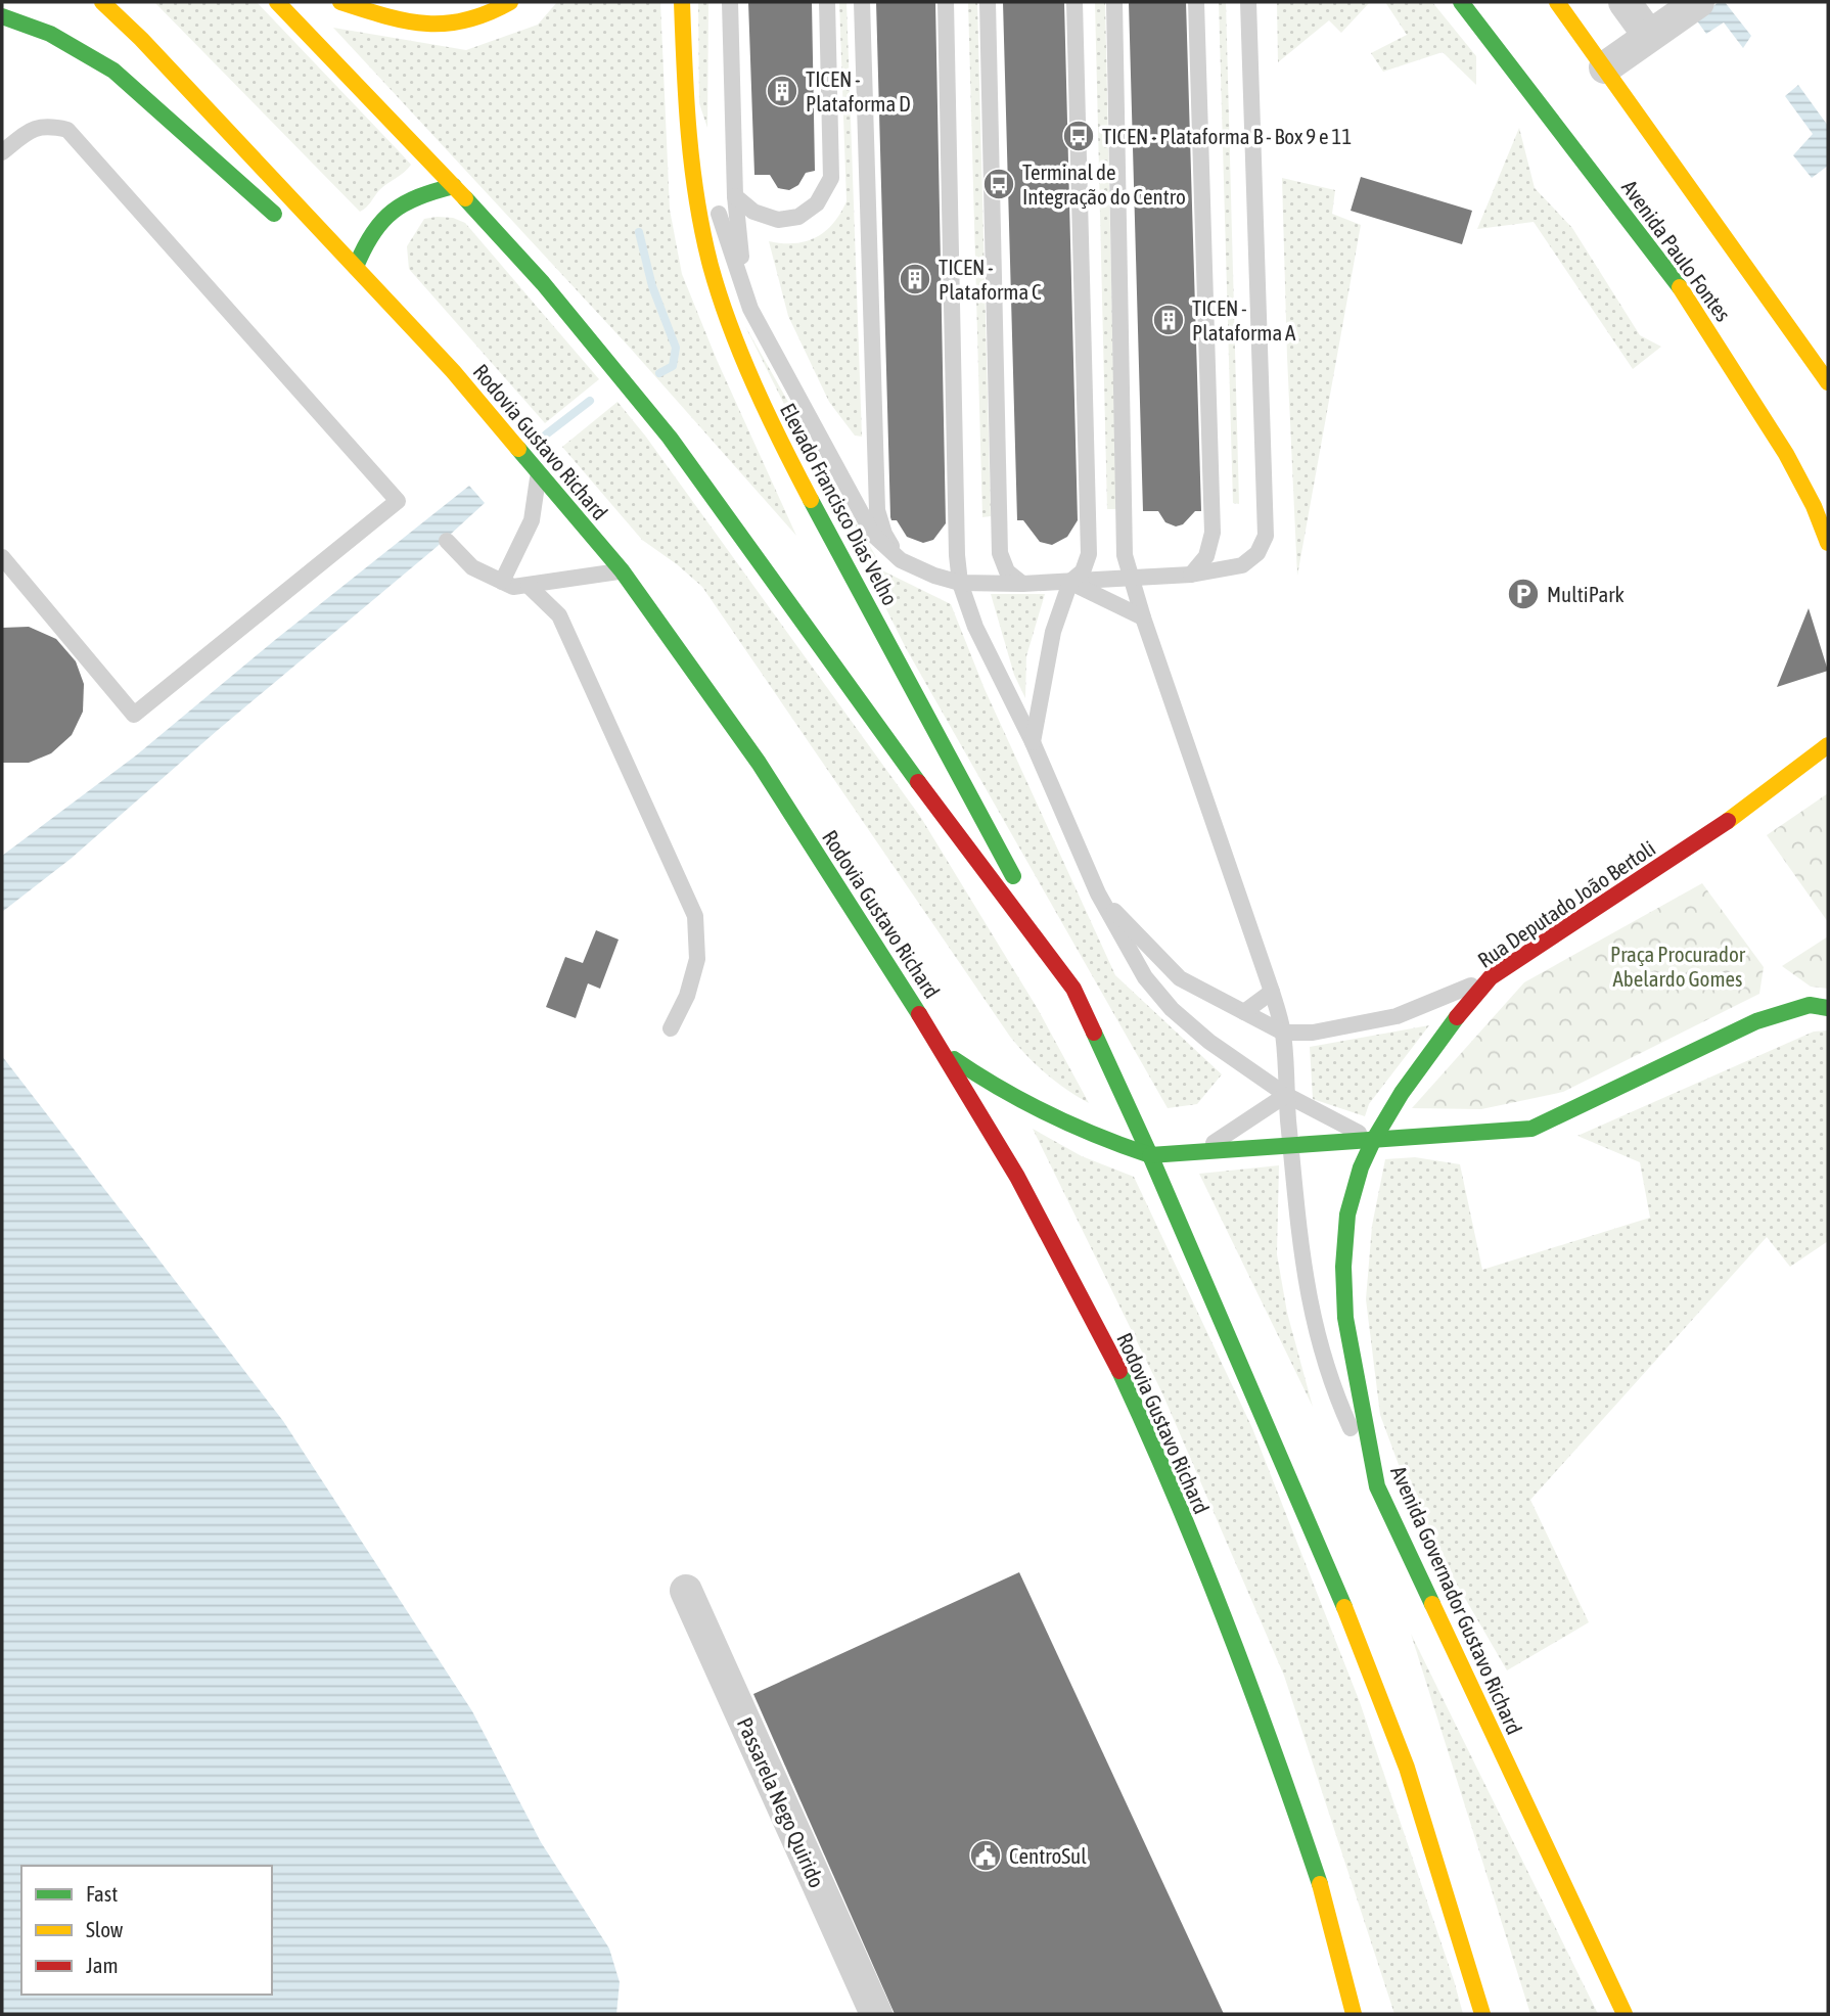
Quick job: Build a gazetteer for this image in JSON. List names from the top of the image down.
{
  "streets": {
    "main road": [
      "Avenida Paulo Fontes",
      "Rodovia Gustavo Richard",
      "Elevado Francisco Dias Velho",
      "Rua Deputado João Bertoli",
      "Avenida Governador Gustavo Richard"
    ],
    "street": ["Passarela Nego Quirido"]
  },
  "crossings": [
    ["Rua Deputado João Bertoli", "Avenida Governador Gustavo Richard"]
  ],
  "parks": ["Praça Procurador Abelardo Gomes"],
  "places": {
    "building": ["TICEN - Plataforma D", "TICEN - Plataforma C", "TICEN - Plataforma A"],
    "bus stop": ["TICEN - Plataforma B - Box 9 e 11", "Terminal de Integração do Centro"],
    "parking": ["MultiPark"],
    "public building": ["CentroSul"]
  },
  "legend": ["Fast", "Slow", "Jam"]
}
